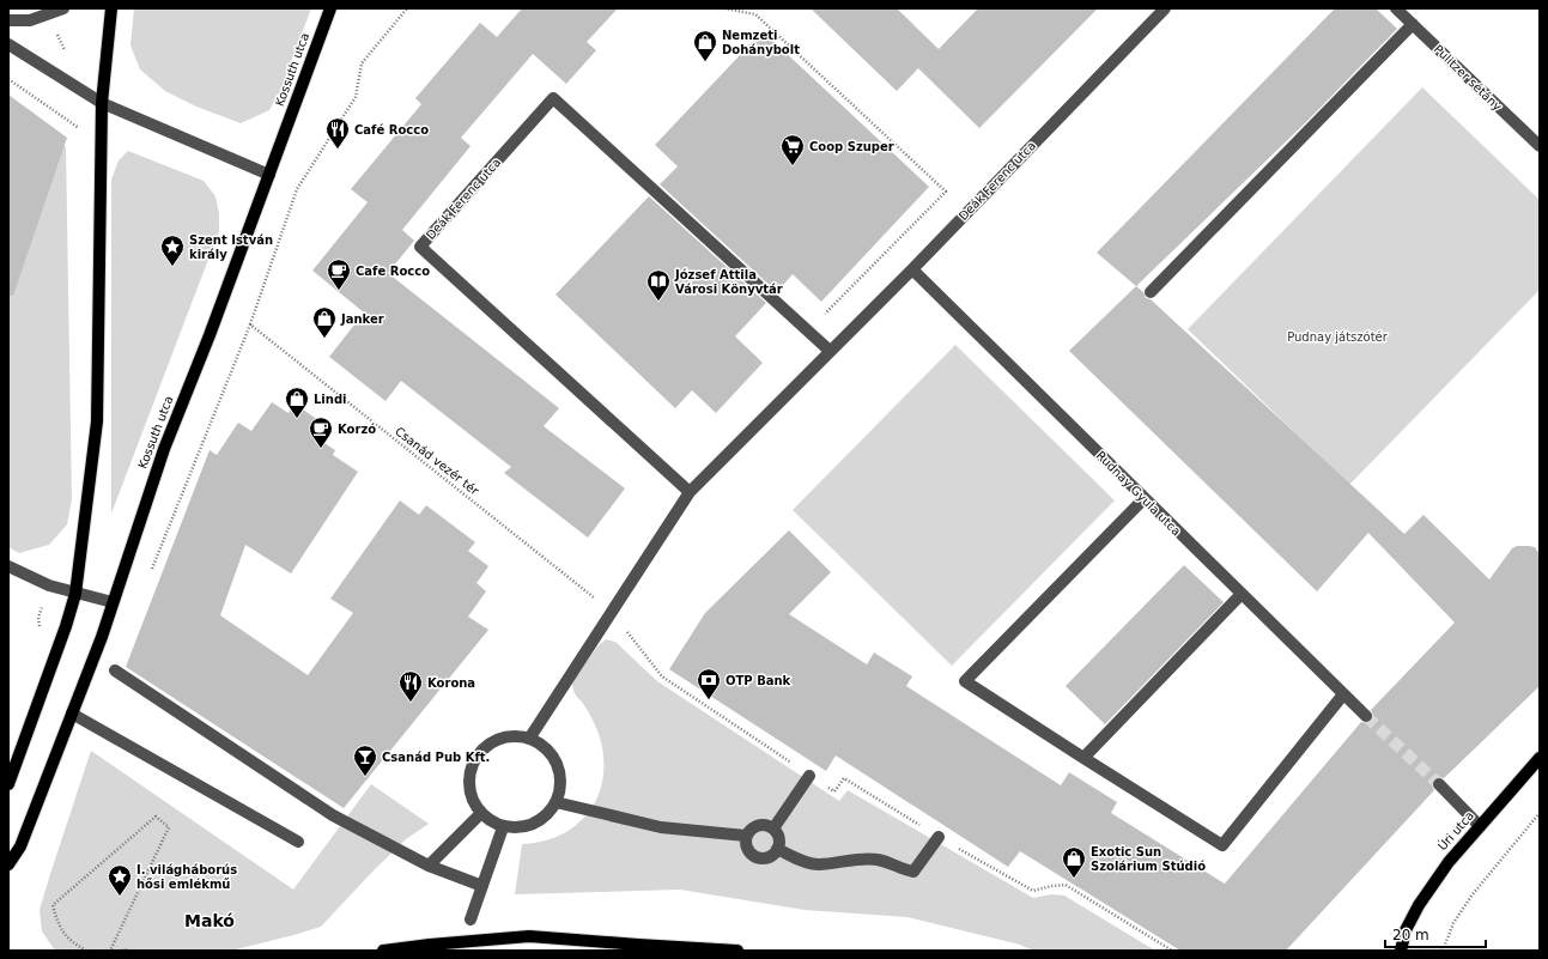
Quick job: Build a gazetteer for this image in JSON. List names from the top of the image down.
{
  "streets": {
    "main road": ["Kossuth utca", "Úri utca"],
    "street": ["Pulitzer sétány", "Deák Ferenc utca", "Rudnay Gyula utca"],
    "path": ["Csanád vezér tér"]
  },
  "crossings": [
    ["Deák Ferenc utca", "Rudnay Gyula utca"]
  ],
  "districts": ["Makó"],
  "parks": ["Pudnay játszótér"],
  "places": {
    "shop": [
      "Nemzeti Dohánybolt",
      "Janker",
      "Lindi",
      "Exotic Sun Szolárium Stúdió"
    ],
    "restaurant": ["Café Rocco", "Korona"],
    "supermarket": ["Coop Szuper"],
    "place": ["Szent István király", "I. világháborús hősi emlékmű"],
    "cafe": ["Cafe Rocco", "Korzó"],
    "library": ["József Attila Városi Könyvtár"],
    "bank": ["OTP Bank"],
    "bar": ["Csanád Pub Kft."]
  },
  "scale_bar": "20 m"
}
